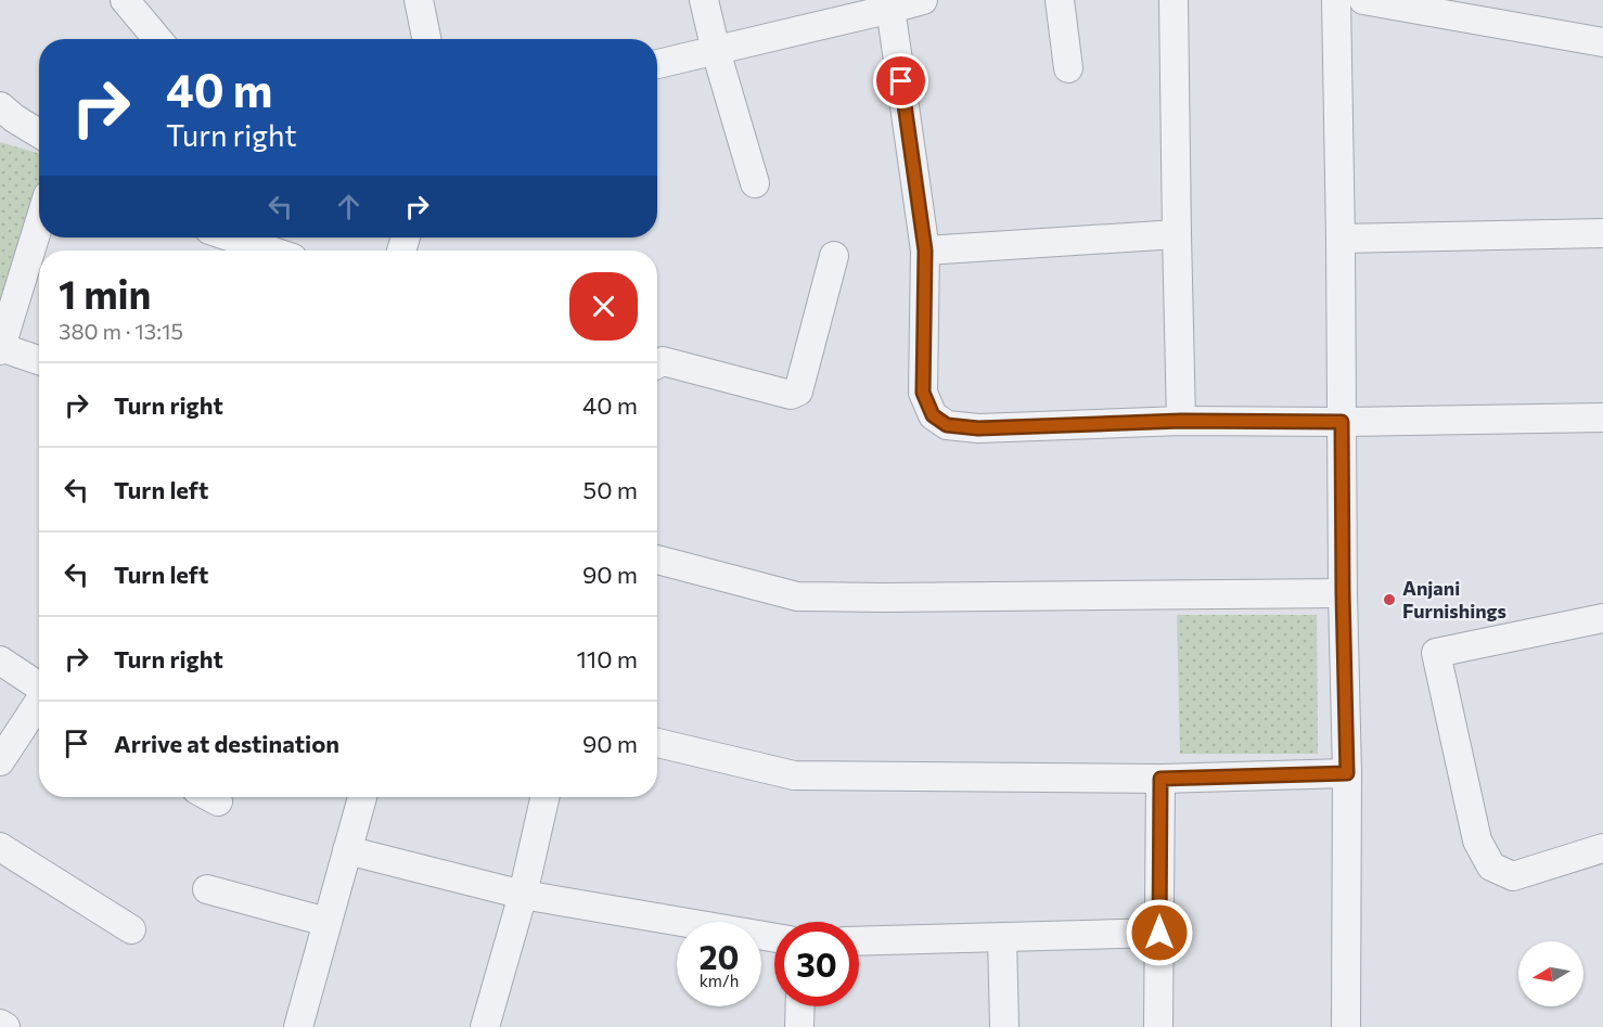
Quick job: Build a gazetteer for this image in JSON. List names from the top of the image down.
{
  "places": ["Anjani Furnishings"],
  "north": "left",
  "page": {
    "turn": ["40 m", "Turn right"],
    "heading": ["1 min", "380 m · 13:15"],
    "list": [
      {
        "name": "Turn right",
        "value": "40 m"
      },
      {
        "name": "Turn left",
        "value": "50 m"
      },
      {
        "name": "Turn left",
        "value": "90 m"
      },
      {
        "name": "Turn right",
        "value": "110 m"
      },
      {
        "name": "Arrive at destination",
        "value": "90 m"
      }
    ],
    "speed": "20 km/h",
    "limit": "30"
  }
}
